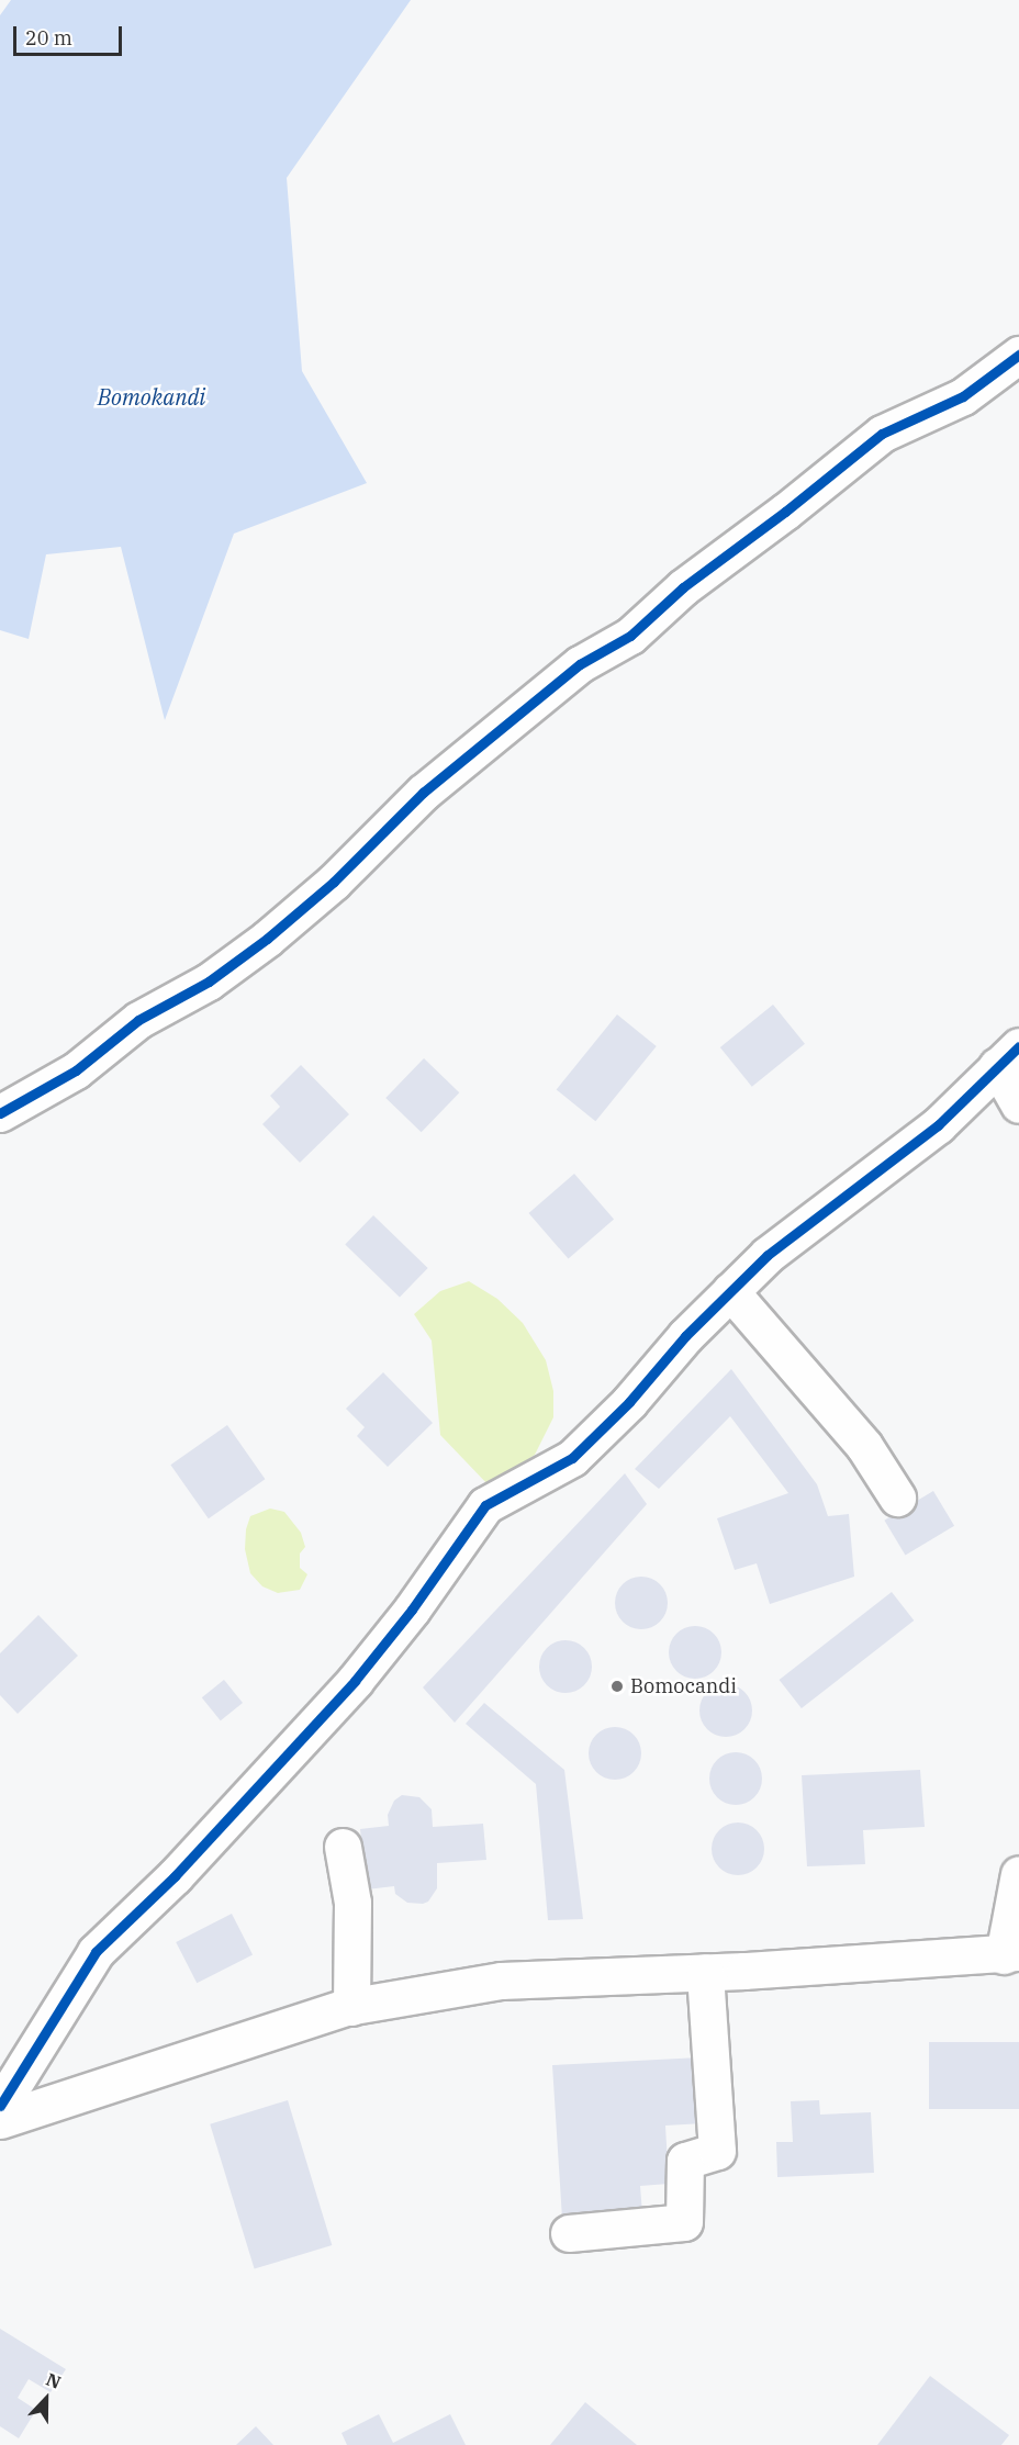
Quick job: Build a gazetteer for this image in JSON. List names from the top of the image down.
{
  "water": ["Bomokandi"],
  "places": ["Bomocandi"],
  "scale_bar": "20 m",
  "north": "top"
}
